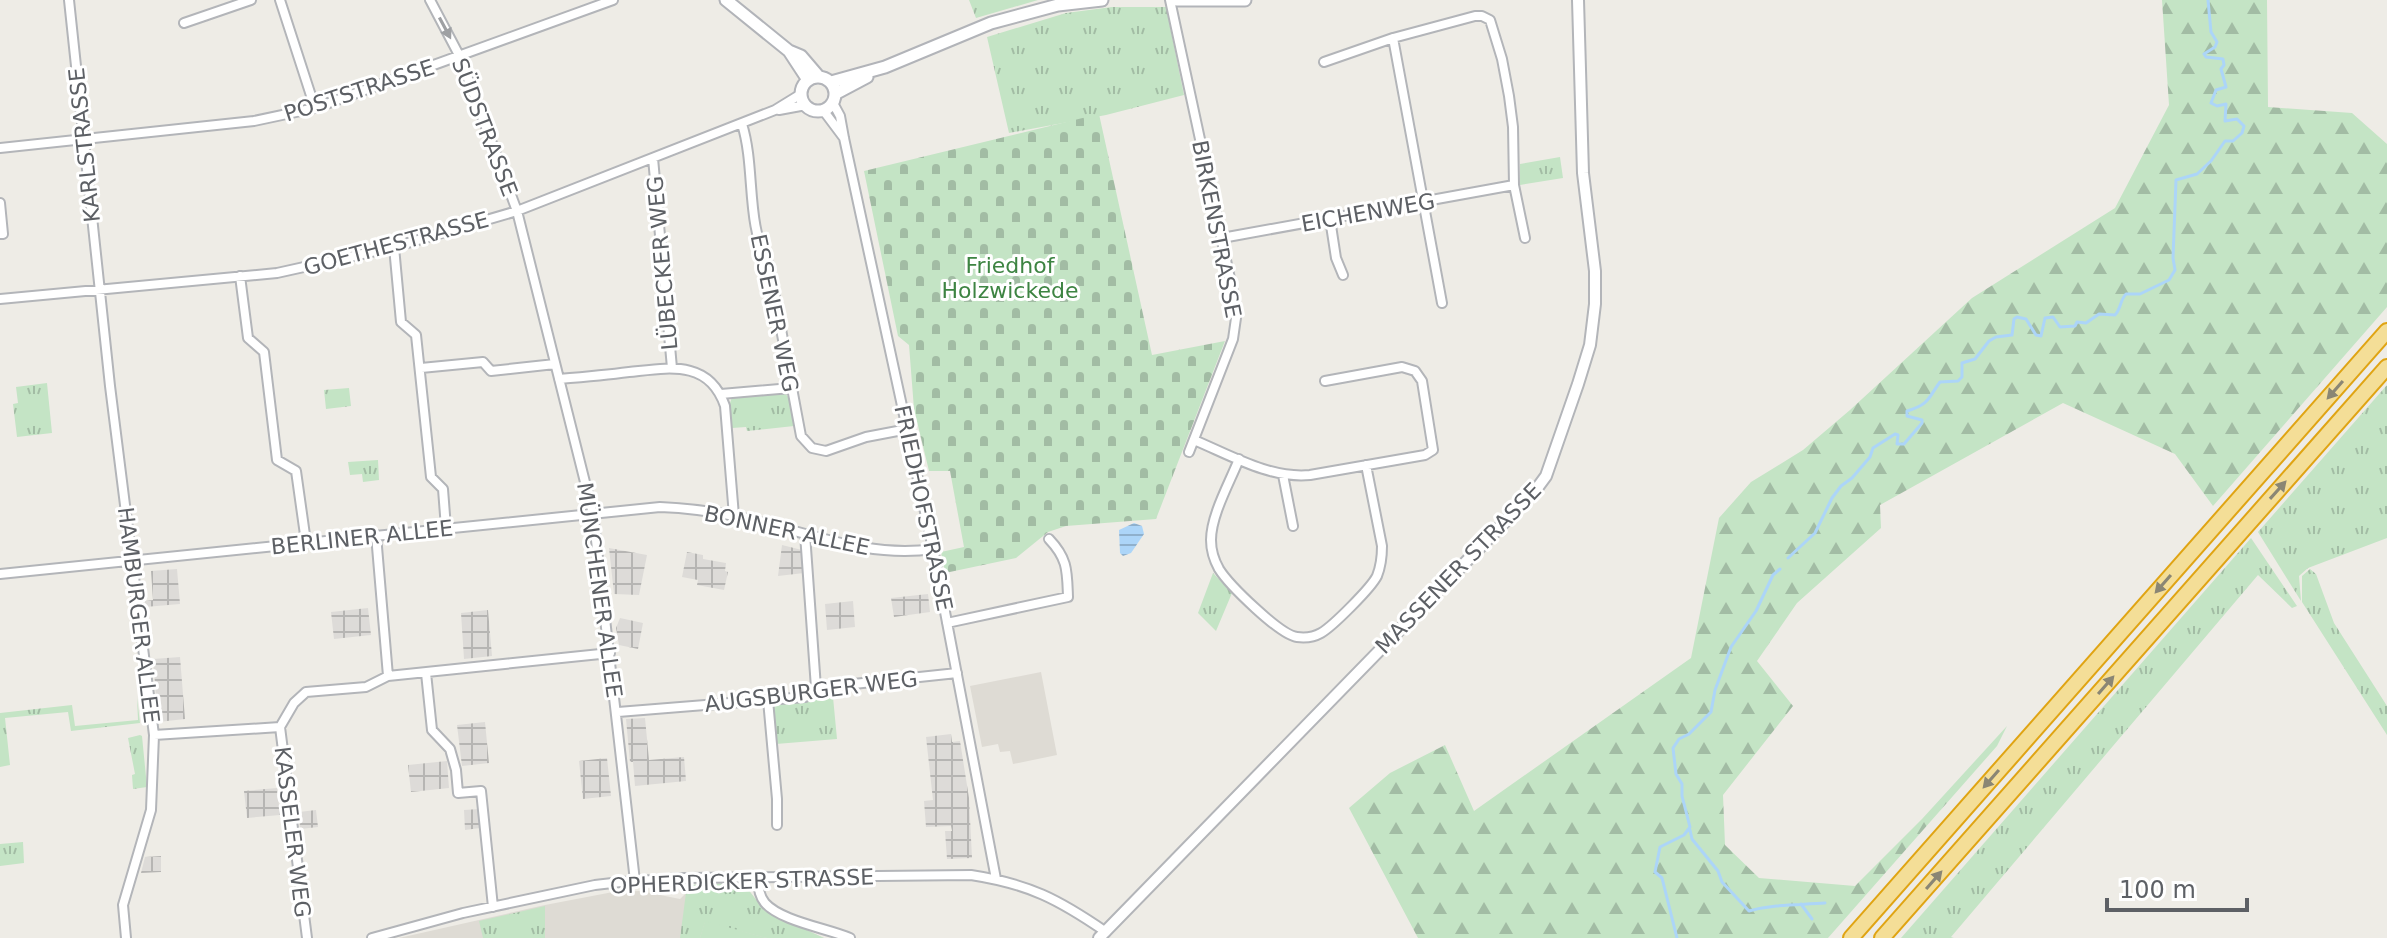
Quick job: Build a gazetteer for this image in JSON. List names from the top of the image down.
{
  "streets": {
    "street": [
      "POSTSTRASSE",
      "SÜDSTRASSE",
      "KARLSTRASSE",
      "EICHENWEG",
      "BIRKENSTRASSE",
      "GOETHESTRASSE",
      "LÜBECKER WEG",
      "ESSENER WEG",
      "FRIEDHOFSTRASSE",
      "BONNER ALLEE",
      "BERLINER ALLEE",
      "MASSENER STRASSE",
      "MÜNCHENER ALLEE",
      "HAMBURGER ALLEE",
      "AUGSBURGER WEG",
      "KASSELER WEG",
      "OPHERDICKER STRASSE"
    ]
  },
  "crossings": [
    ["POSTSTRASSE", "SÜDSTRASSE"],
    ["POSTSTRASSE", "KARLSTRASSE"],
    ["SÜDSTRASSE", "GOETHESTRASSE"],
    ["SÜDSTRASSE", "MÜNCHENER ALLEE"],
    ["KARLSTRASSE", "GOETHESTRASSE"],
    ["KARLSTRASSE", "HAMBURGER ALLEE"],
    ["EICHENWEG", "BIRKENSTRASSE"],
    ["GOETHESTRASSE", "LÜBECKER WEG"],
    ["GOETHESTRASSE", "ESSENER WEG"],
    ["GOETHESTRASSE", "MÜNCHENER ALLEE"],
    ["GOETHESTRASSE", "HAMBURGER ALLEE"],
    ["ESSENER WEG", "FRIEDHOFSTRASSE"],
    ["FRIEDHOFSTRASSE", "BONNER ALLEE"],
    ["FRIEDHOFSTRASSE", "AUGSBURGER WEG"],
    ["FRIEDHOFSTRASSE", "OPHERDICKER STRASSE"],
    ["BONNER ALLEE", "BERLINER ALLEE"],
    ["BONNER ALLEE", "MÜNCHENER ALLEE"],
    ["BERLINER ALLEE", "MÜNCHENER ALLEE"],
    ["BERLINER ALLEE", "HAMBURGER ALLEE"],
    ["MASSENER STRASSE", "OPHERDICKER STRASSE"],
    ["MÜNCHENER ALLEE", "AUGSBURGER WEG"],
    ["MÜNCHENER ALLEE", "OPHERDICKER STRASSE"]
  ],
  "parks": ["Friedhof Holzwickede"],
  "scale_bar": "100 m"
}
